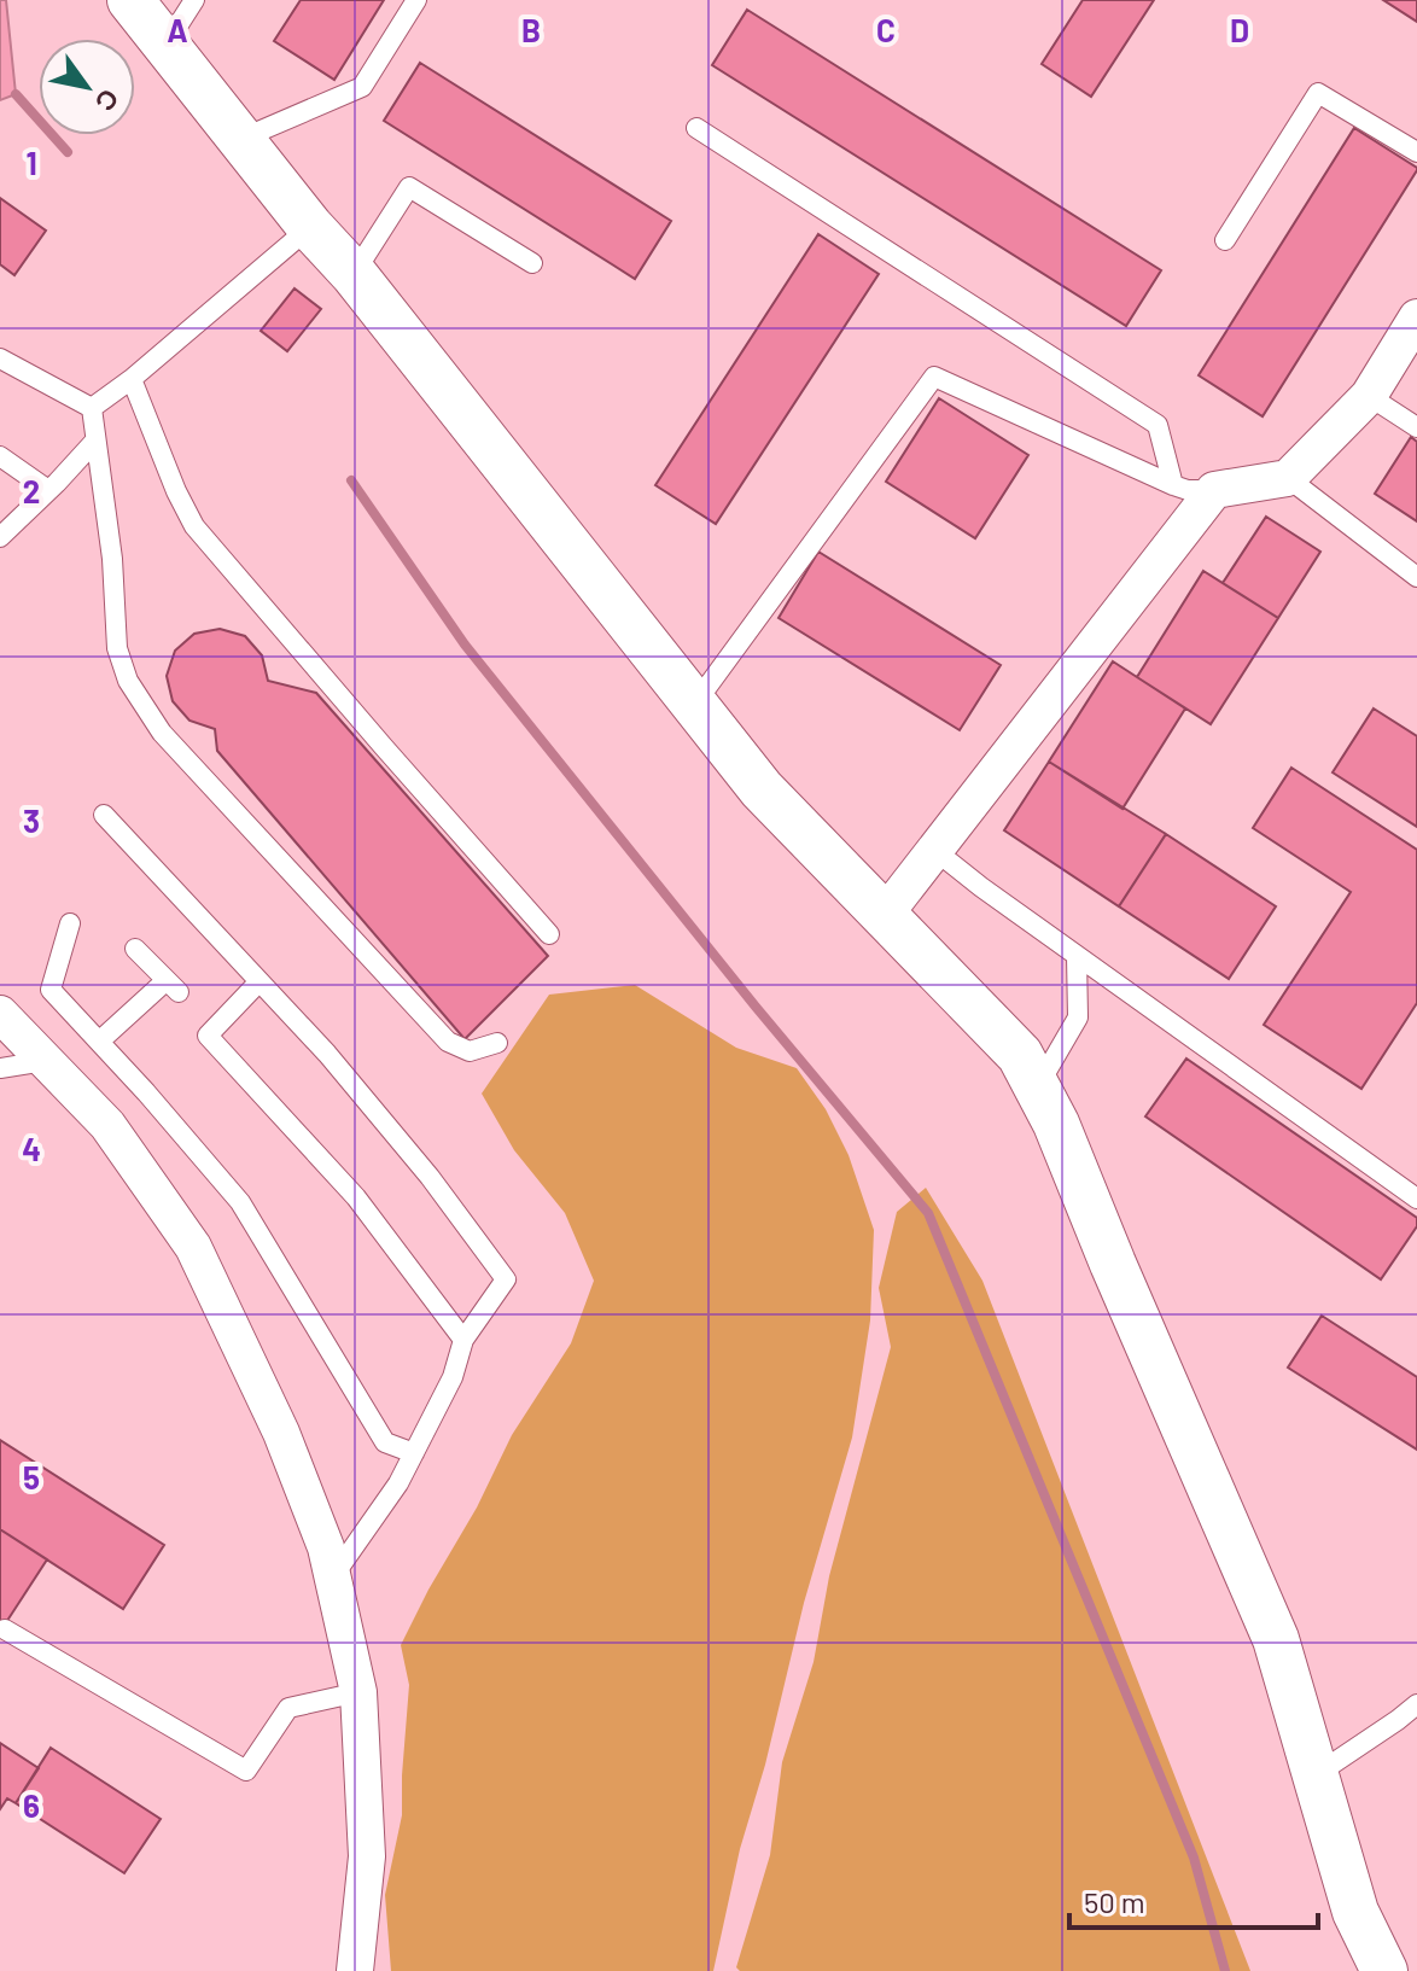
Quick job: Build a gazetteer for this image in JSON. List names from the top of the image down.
{
  "scale_bar": "50 m",
  "north": "bottom right",
  "grid": {
    "columns": [
      "A",
      "B",
      "C",
      "D"
    ],
    "rows": [
      "1",
      "2",
      "3",
      "4",
      "5",
      "6"
    ]
  }
}
